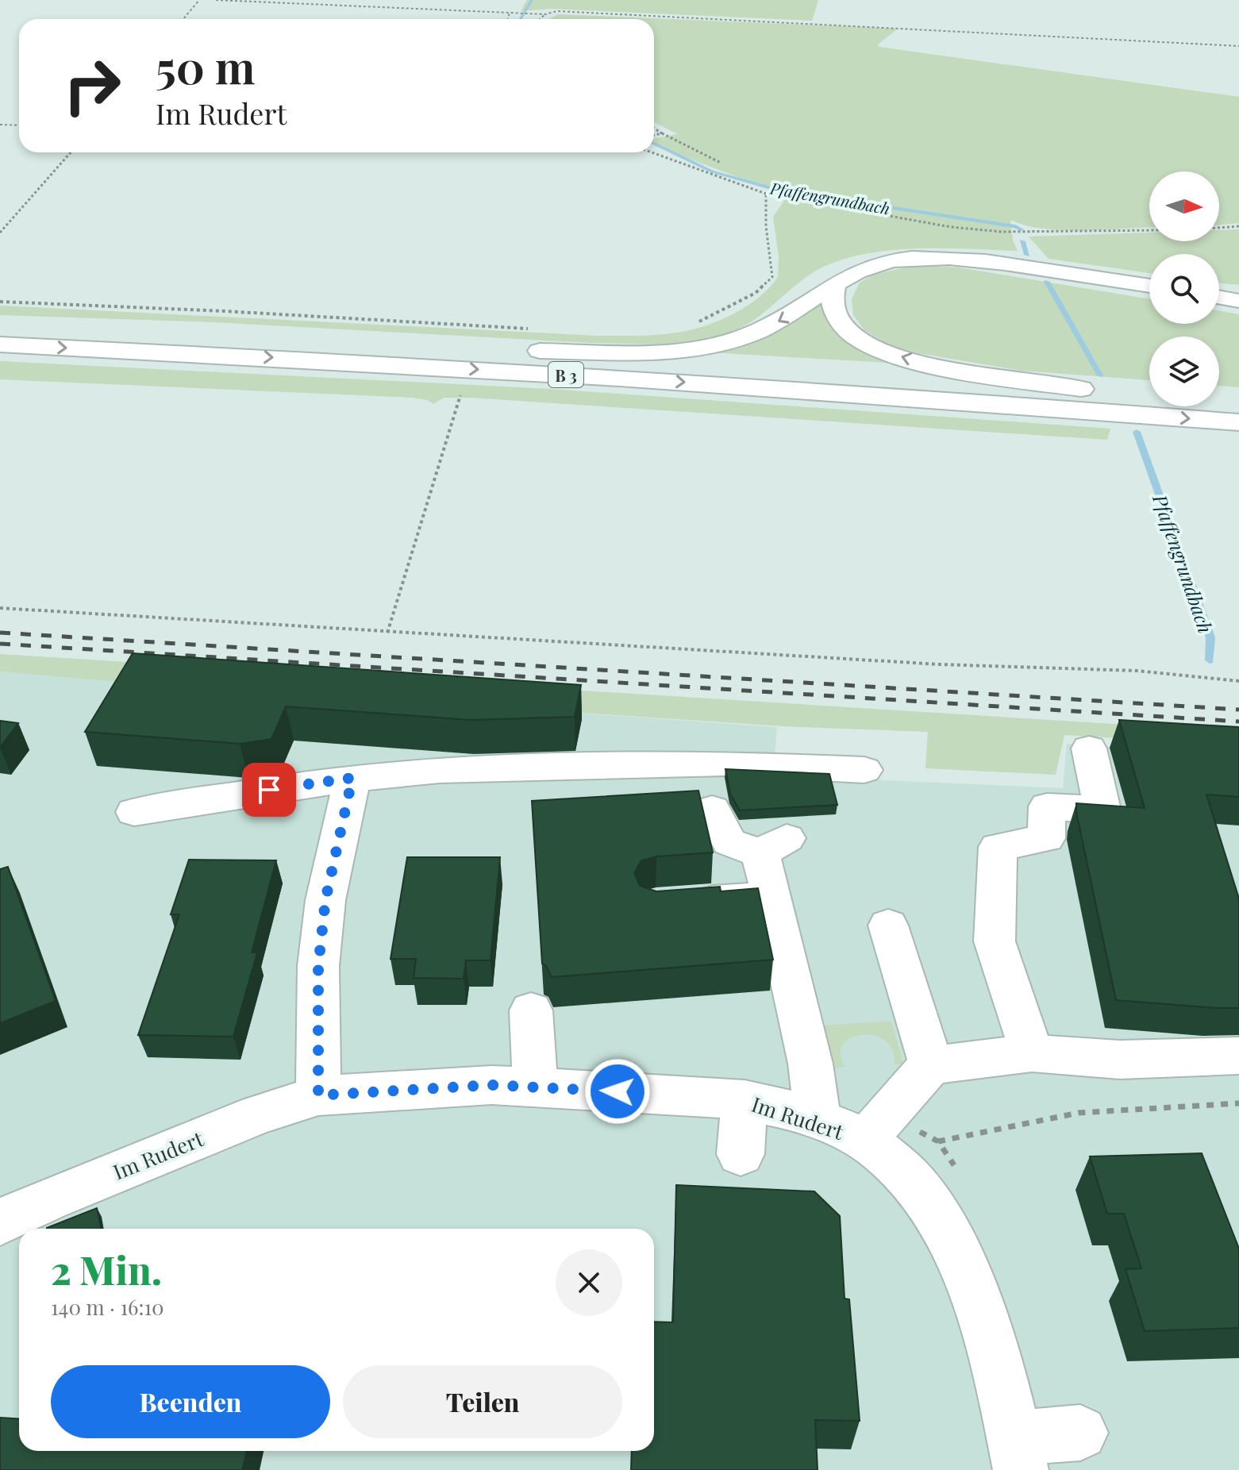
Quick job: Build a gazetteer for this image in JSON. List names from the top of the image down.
{
  "streets": {
    "main road": ["B 3", "Im Rudert"]
  },
  "water": ["Pfaffengrundbach"],
  "north": "right",
  "page": {
    "turn": ["50 m", "Im Rudert"],
    "heading": ["2 Min.", "140 m · 16:10"],
    "buttons": ["Beenden", "Teilen"]
  }
}
